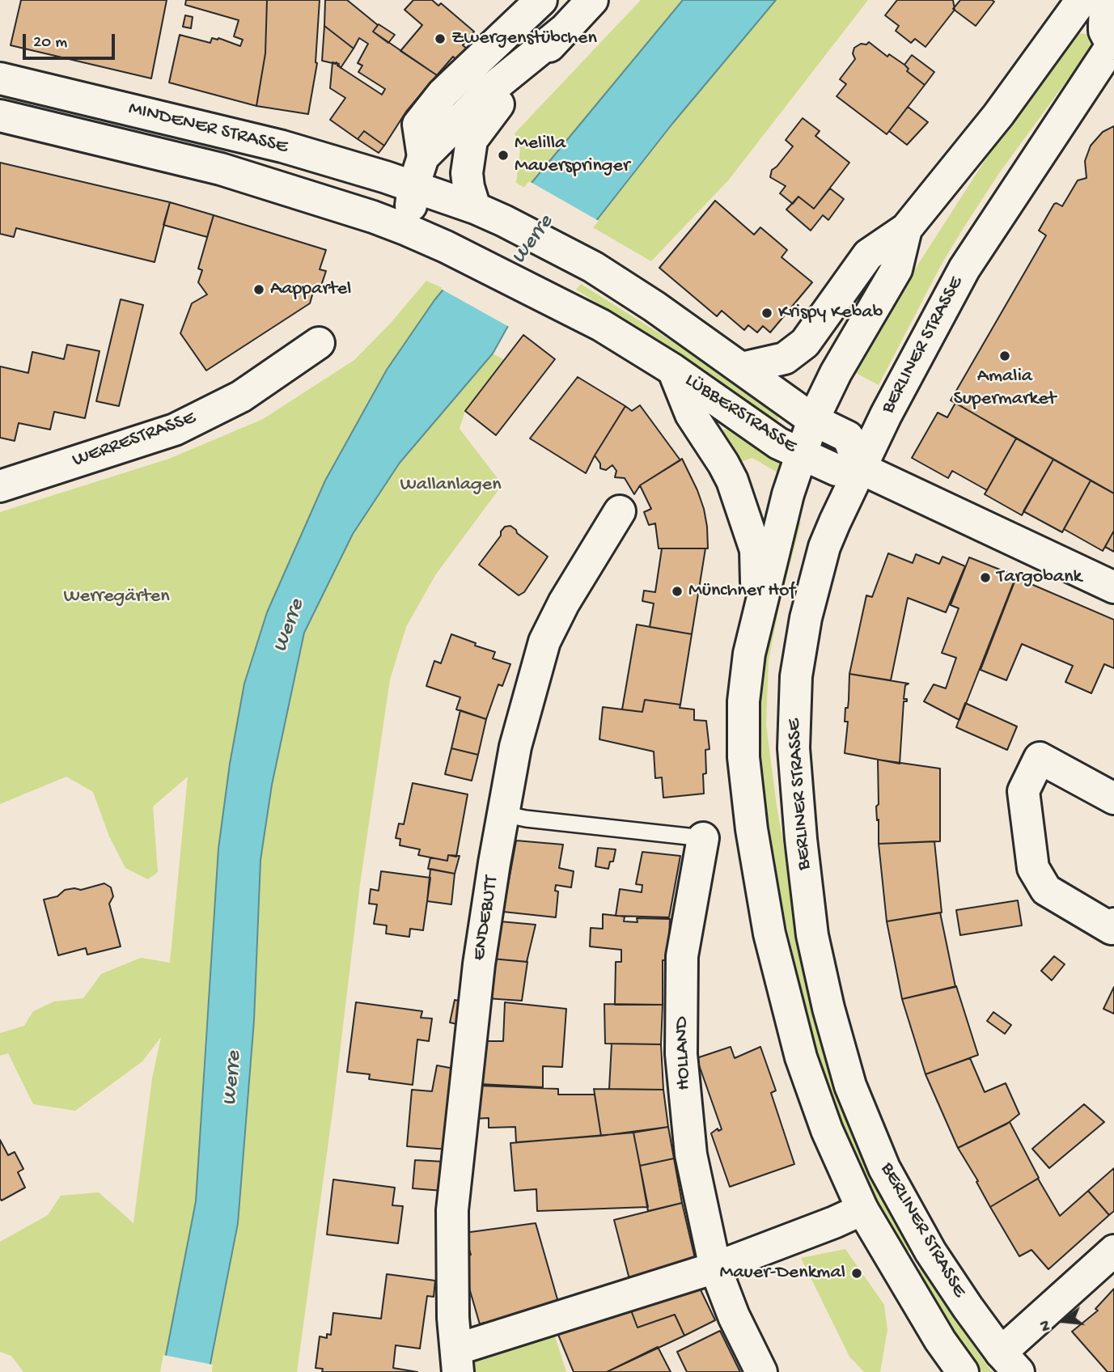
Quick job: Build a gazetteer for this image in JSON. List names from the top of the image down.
{
  "streets": {
    "main road": [
      "MINDENER STRASSE",
      "BERLINER STRASSE",
      "LÜBBERSTRASSE",
      "WERRESTRASSE",
      "ENDEBUTT",
      "HOLLAND"
    ]
  },
  "crossings": [
    ["MINDENER STRASSE", "LÜBBERSTRASSE"],
    ["BERLINER STRASSE", "LÜBBERSTRASSE"],
    ["ENDEBUTT", "HOLLAND"]
  ],
  "water": ["Werre"],
  "parks": ["Wallanlagen", "Werregärten"],
  "places": [
    "Zwergenstübchen",
    "Melilla Mauerspringer",
    "Aappartel",
    "Krispy Kebab",
    "Amalia Supermarket",
    "Targobank",
    "Münchner Hof",
    "Mauer-Denkmal"
  ],
  "scale_bar": "20 m",
  "north": "left"
}
